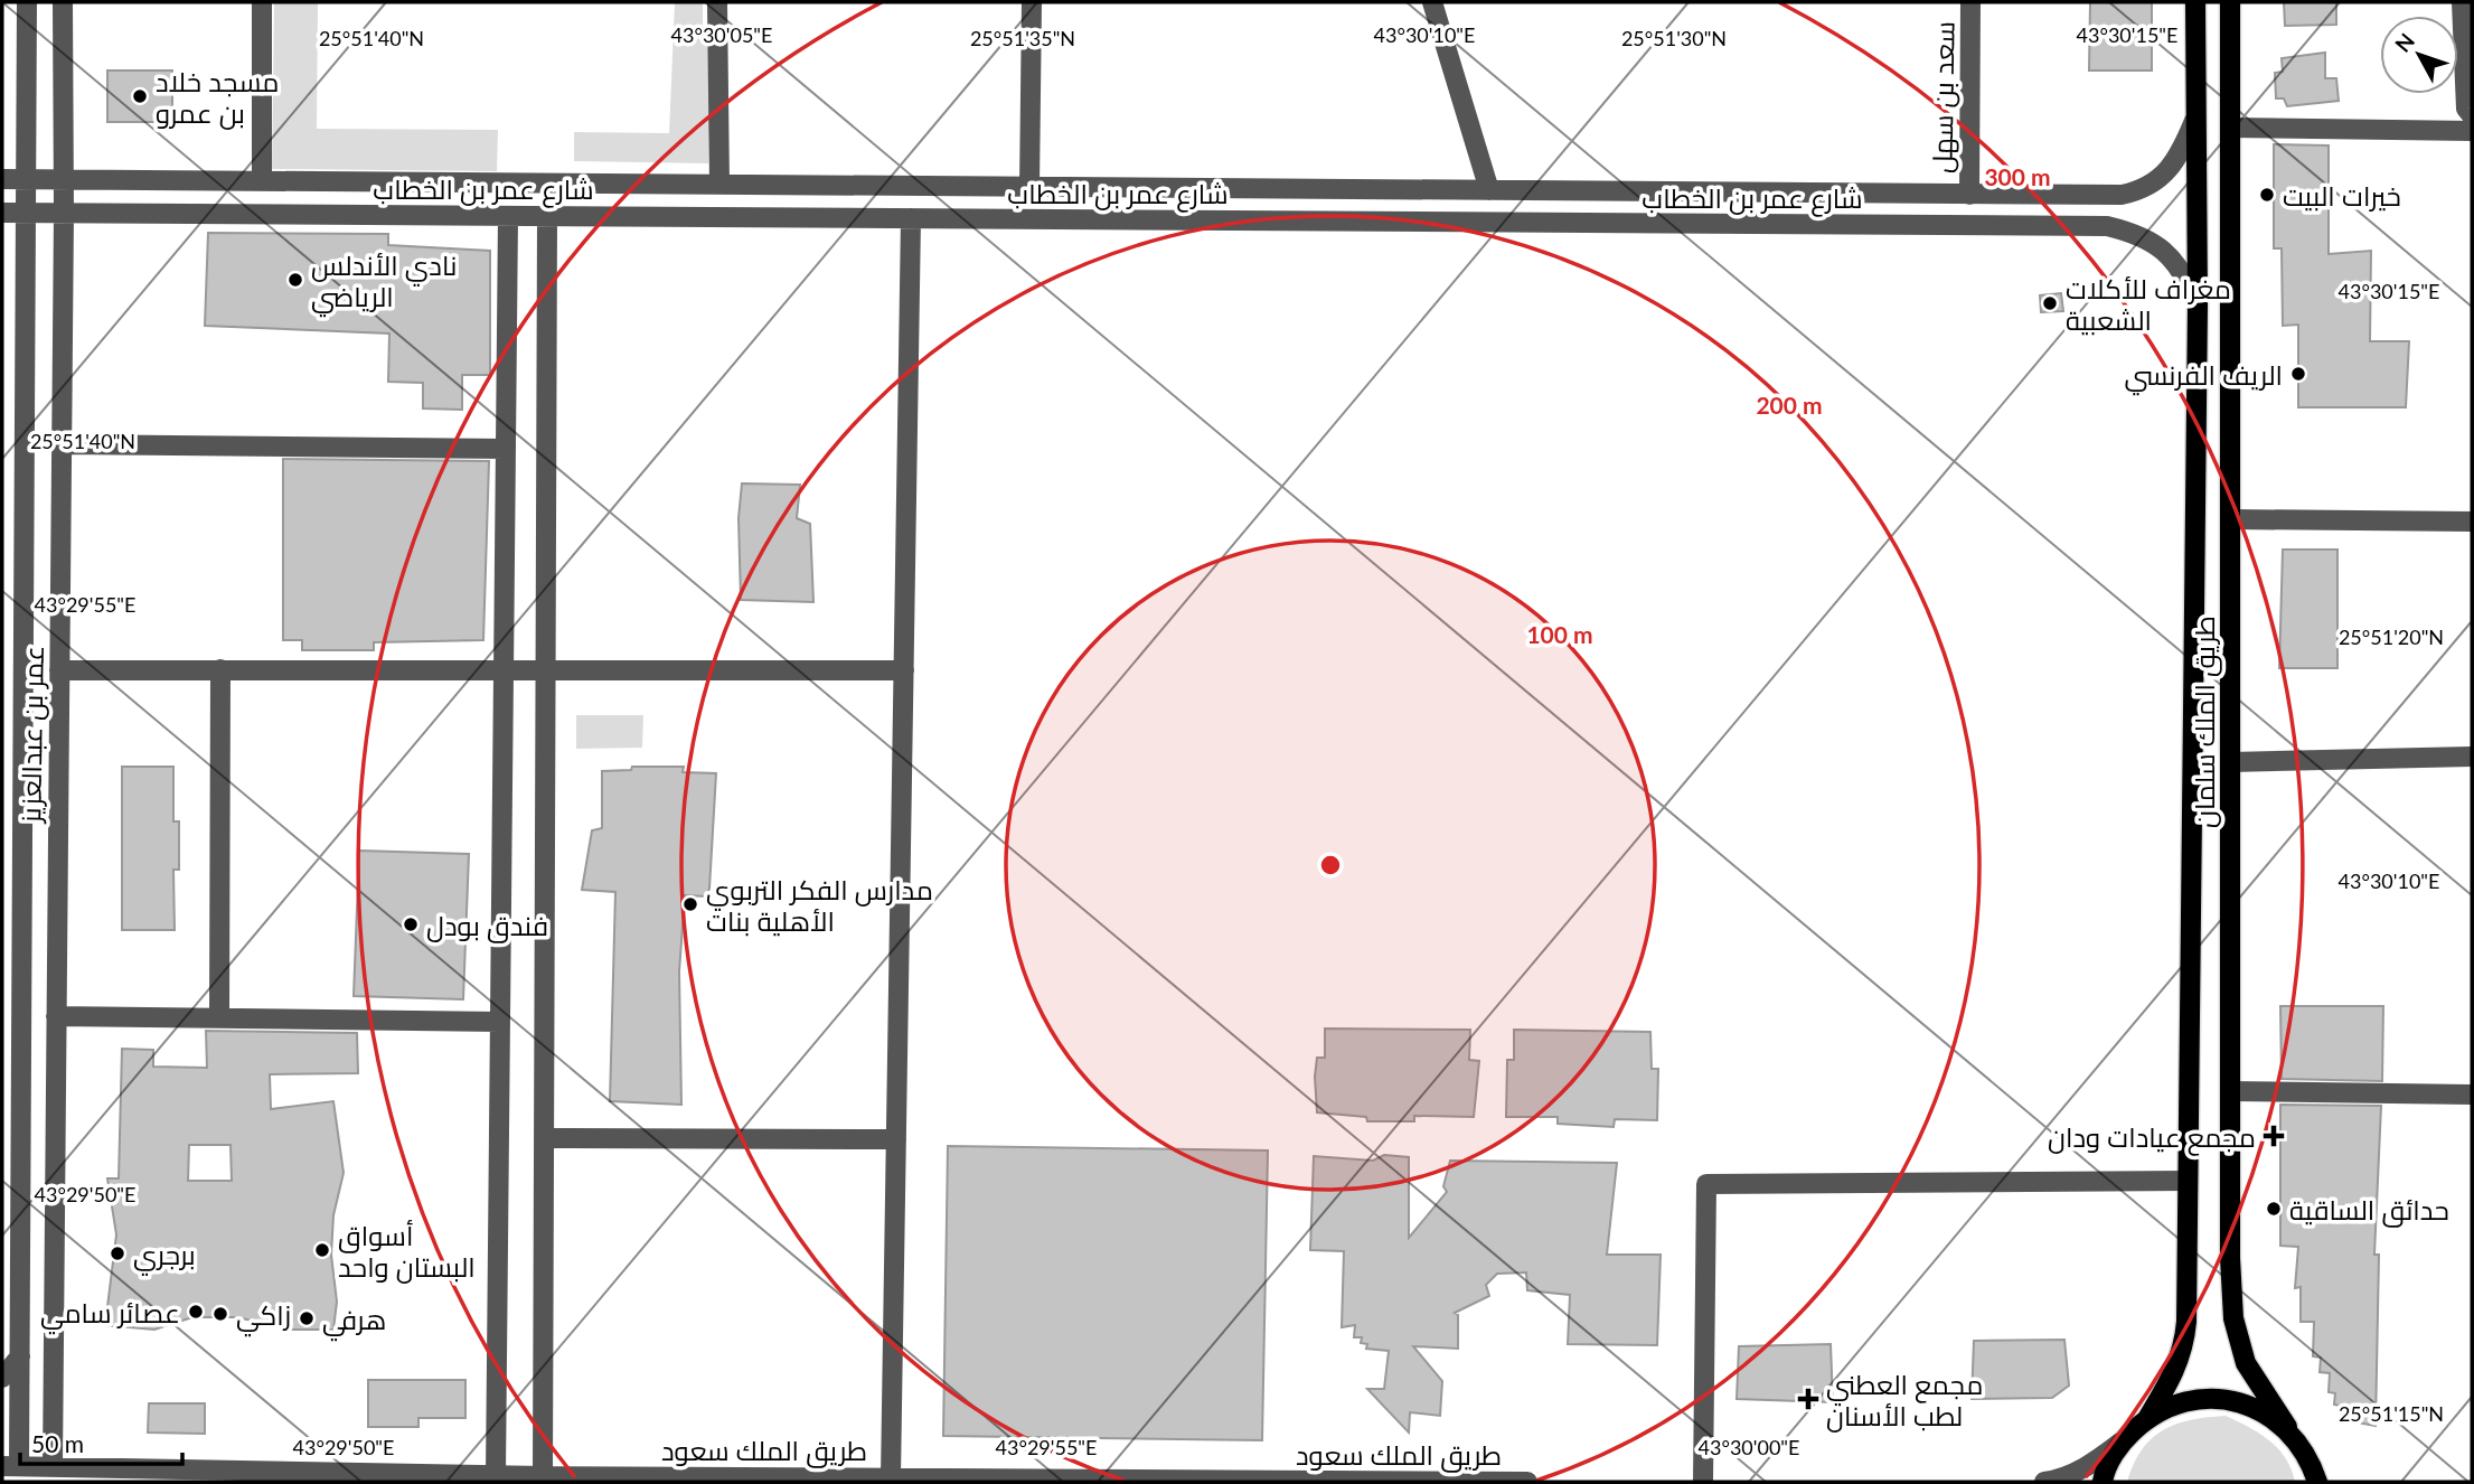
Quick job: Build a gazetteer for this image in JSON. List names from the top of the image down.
{
  "streets": {
    "main road": ["طريق الملك سلمان"],
    "street": [
      "سعد بن سهل",
      "شارع عمر بن الخطاب",
      "عمر بن عبدالعزيز",
      "طريق الملك سعود"
    ]
  },
  "crossings": [
    ["سعد بن سهل", "شارع عمر بن الخطاب"],
    ["شارع عمر بن الخطاب", "طريق الملك سلمان"],
    ["شارع عمر بن الخطاب", "عمر بن عبدالعزيز"],
    ["عمر بن عبدالعزيز", "طريق الملك سعود"]
  ],
  "places": {
    "other": [
      "مسجد خلاد بن عمرو",
      "خيرات البيت",
      "نادي الأندلس الرياضي",
      "مغراف للأكلات الشعبية",
      "الريف الفرنسي",
      "مدارس الفكر التربوي الأهلية بنات",
      "فندق بودل",
      "حدائق الساقية",
      "أسواق البستان واحد",
      "برجري",
      "عصائر سامي",
      "زاكي",
      "هرفي"
    ],
    "health": ["مجمع عيادات ودان", "مجمع العطني لطب الأسنان"]
  },
  "scale_bar": "50 m",
  "north": "top left",
  "coordinates": [
    "43°30'05\"E",
    "43°30'10\"E",
    "43°30'15\"E",
    "25°51'40\"N",
    "25°51'35\"N",
    "25°51'30\"N",
    "43°29'55\"E",
    "25°51'20\"N",
    "43°29'50\"E",
    "25°51'15\"N",
    "43°30'00\"E"
  ],
  "rings": ["300 m", "200 m", "100 m"]
}
